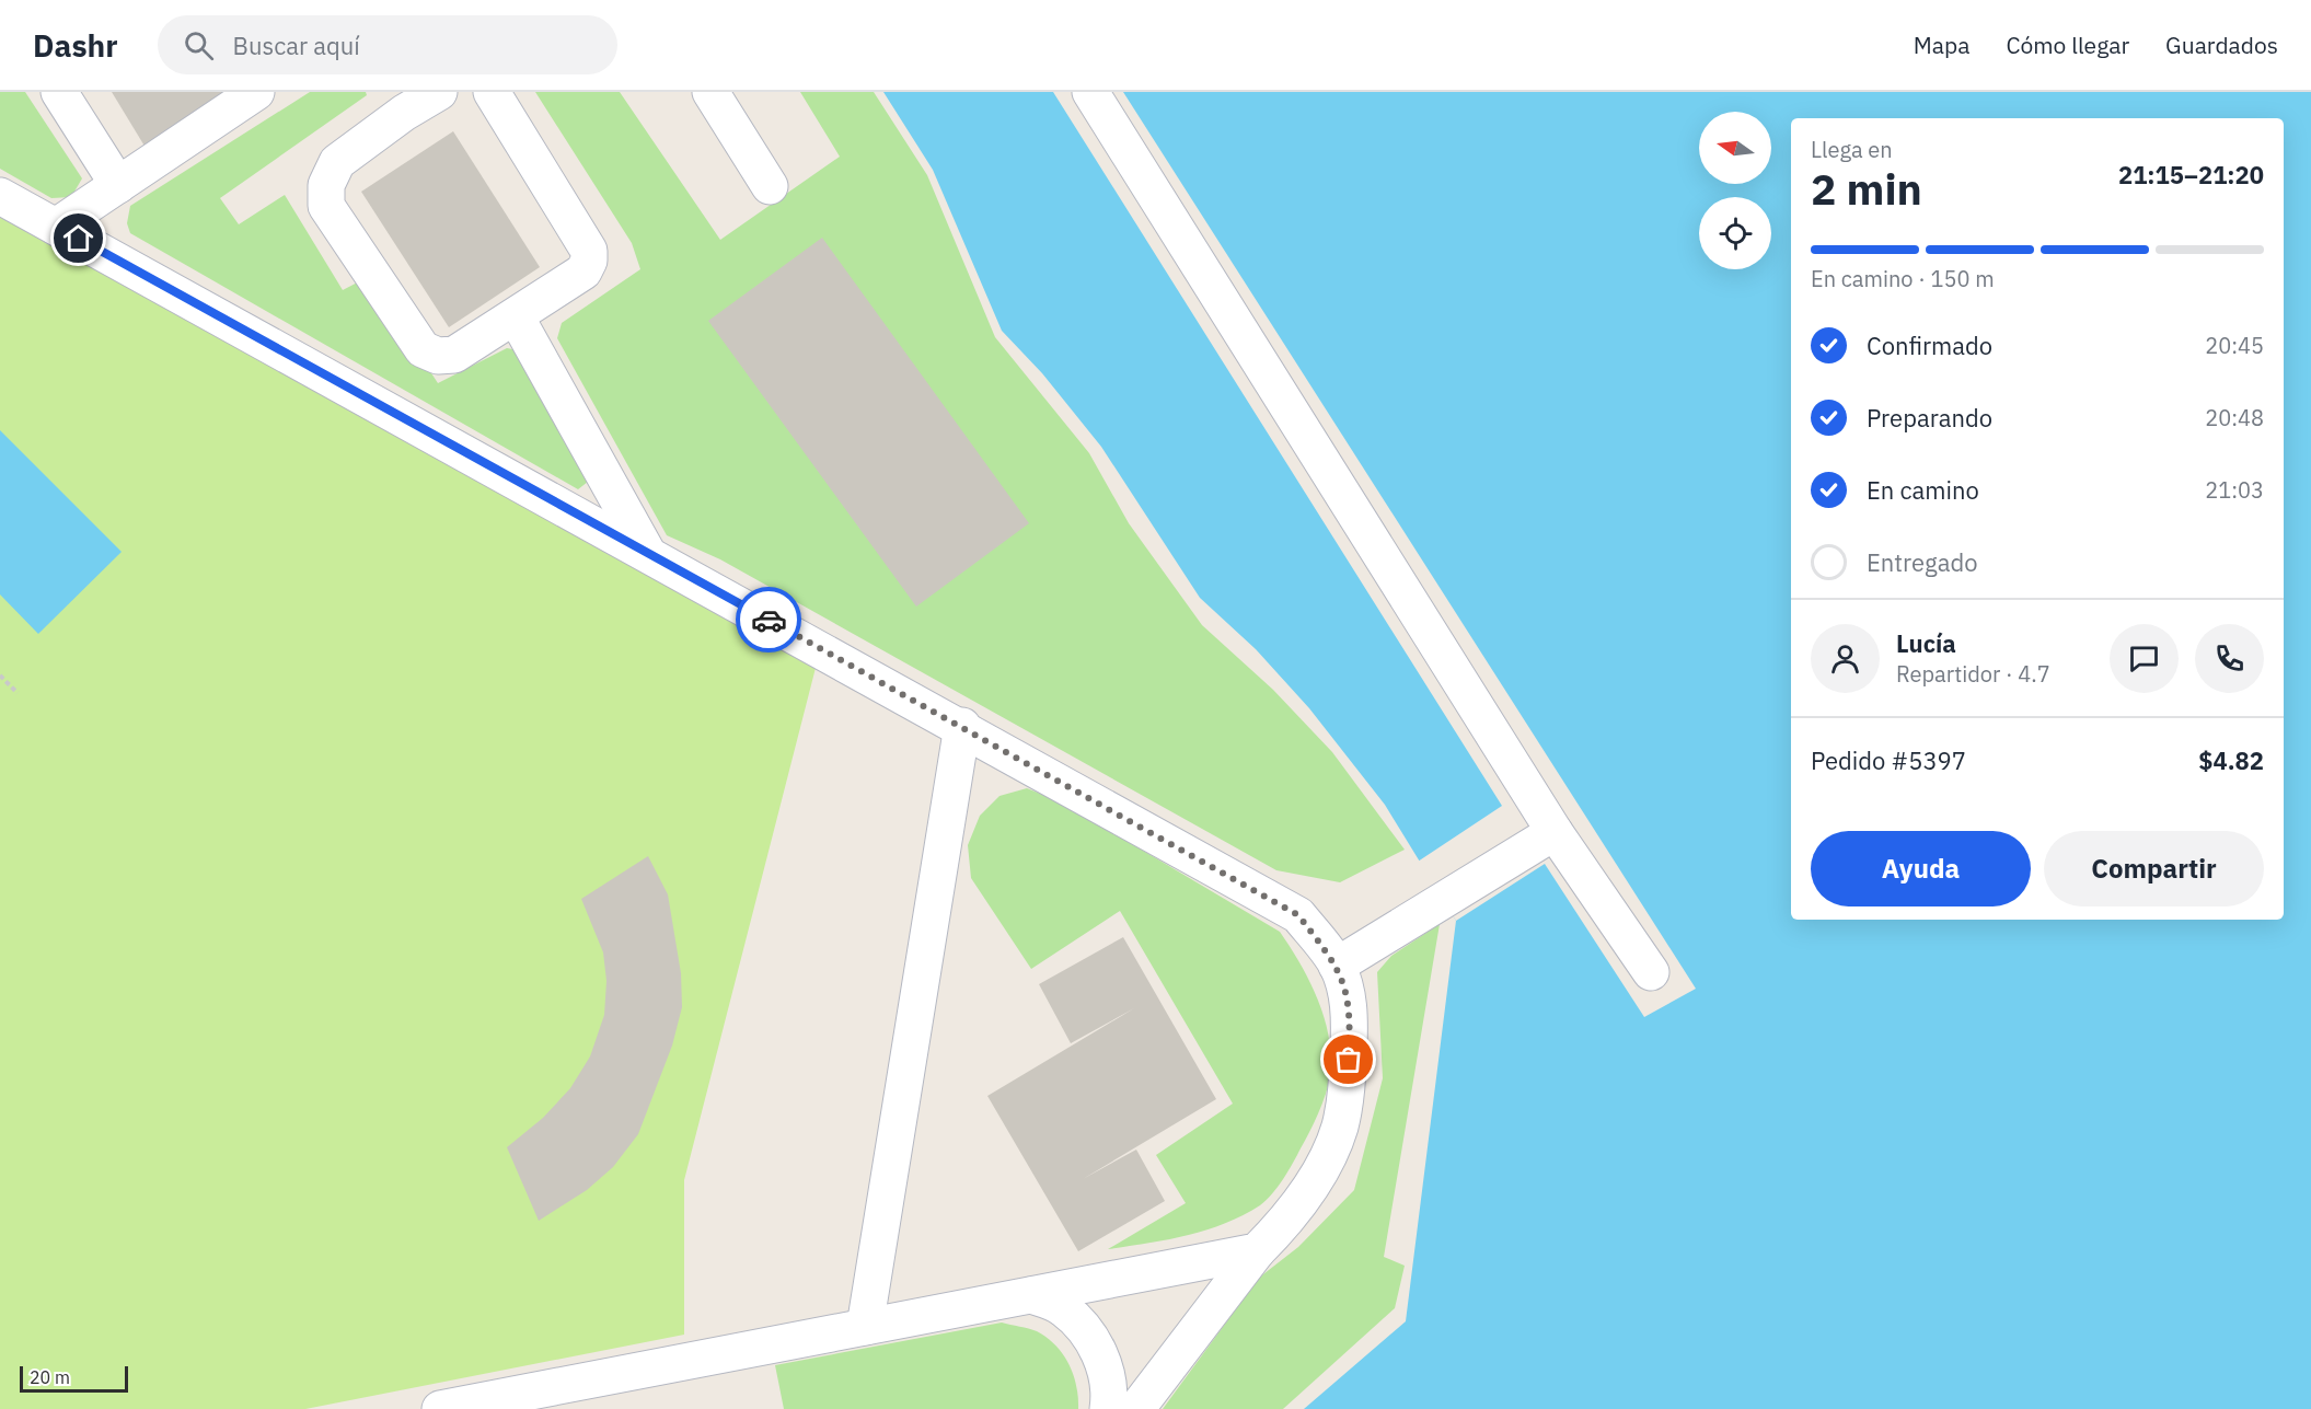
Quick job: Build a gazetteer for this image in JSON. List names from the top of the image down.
{
  "scale_bar": "20 m",
  "north": "left",
  "page": {
    "header": "Dashr",
    "search": "Buscar aquí",
    "nav": ["Mapa", "Cómo llegar", "Guardados"],
    "heading": ["2 min", "Llega en", "21:15–21:20"],
    "panel": [
      "Lucía",
      "Repartidor · 4.7",
      "Pedido #5397",
      "$4.82"
    ],
    "bar": "En camino · 150 m",
    "list": [
      ["Confirmado", "20:45"],
      ["Preparando", "20:48"],
      ["En camino", "21:03"],
      "Entregado"
    ],
    "buttons": ["Ayuda", "Compartir"],
    "scale": "20 m"
  }
}
